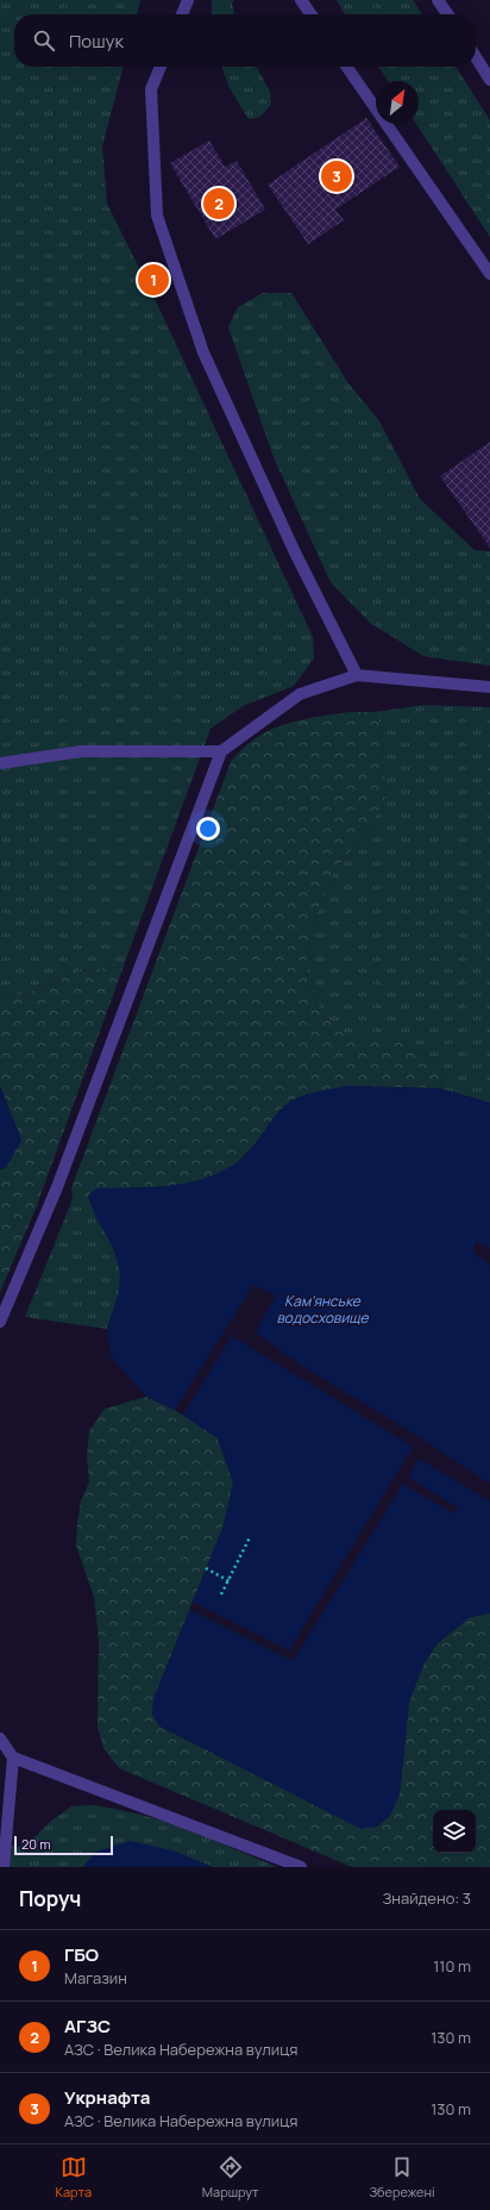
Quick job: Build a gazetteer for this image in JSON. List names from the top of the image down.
{
  "water": ["Кам'янське водосховище"],
  "scale_bar": "20 m",
  "north": "top right",
  "page": {
    "search": "Пошук",
    "pins": ["3", "2", "1"],
    "scale": "20 m",
    "heading": ["Поруч", "Знайдено: 3"],
    "list": [
      {
        "mark": "1",
        "name": "ГБО",
        "note": "Магазин",
        "value": "110 m"
      },
      {
        "mark": "2",
        "name": "АГЗС",
        "note": "АЗС · Велика Набережна вулиця",
        "value": "130 m"
      },
      {
        "mark": "3",
        "name": "Укрнафта",
        "note": "АЗС · Велика Набережна вулиця",
        "value": "130 m"
      }
    ],
    "nav": ["Карта", "Маршрут", "Збережені"]
  }
}
